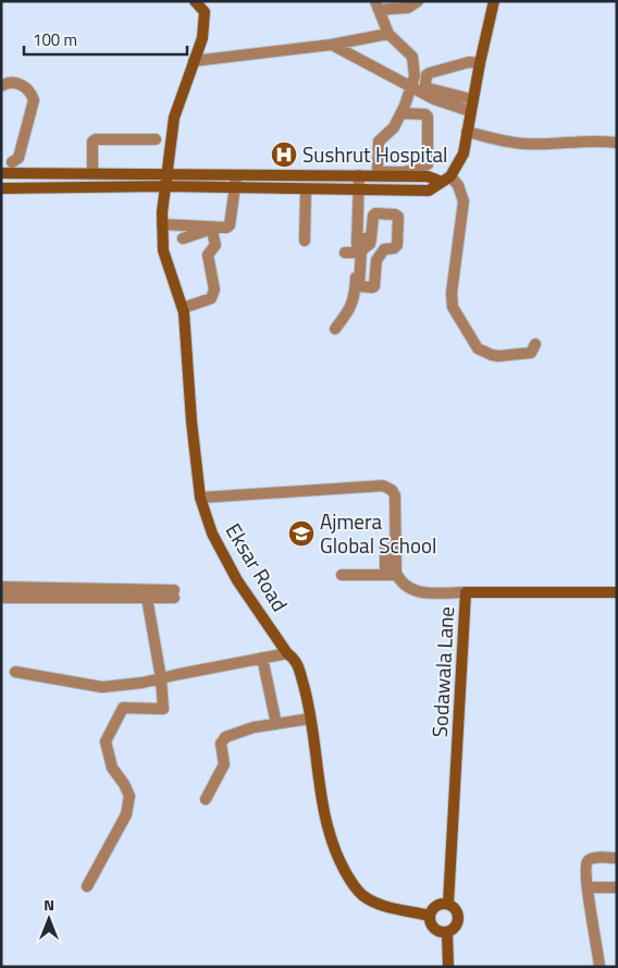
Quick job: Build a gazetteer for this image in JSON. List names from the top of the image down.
{
  "streets": {
    "street": ["Eksar Road", "Sodawala Lane"]
  },
  "crossings": [
    ["Eksar Road", "Sodawala Lane"]
  ],
  "places": {
    "hospital": ["Sushrut Hospital"],
    "school or university": ["Ajmera Global School"]
  },
  "scale_bar": "100 m",
  "north": "top"
}
